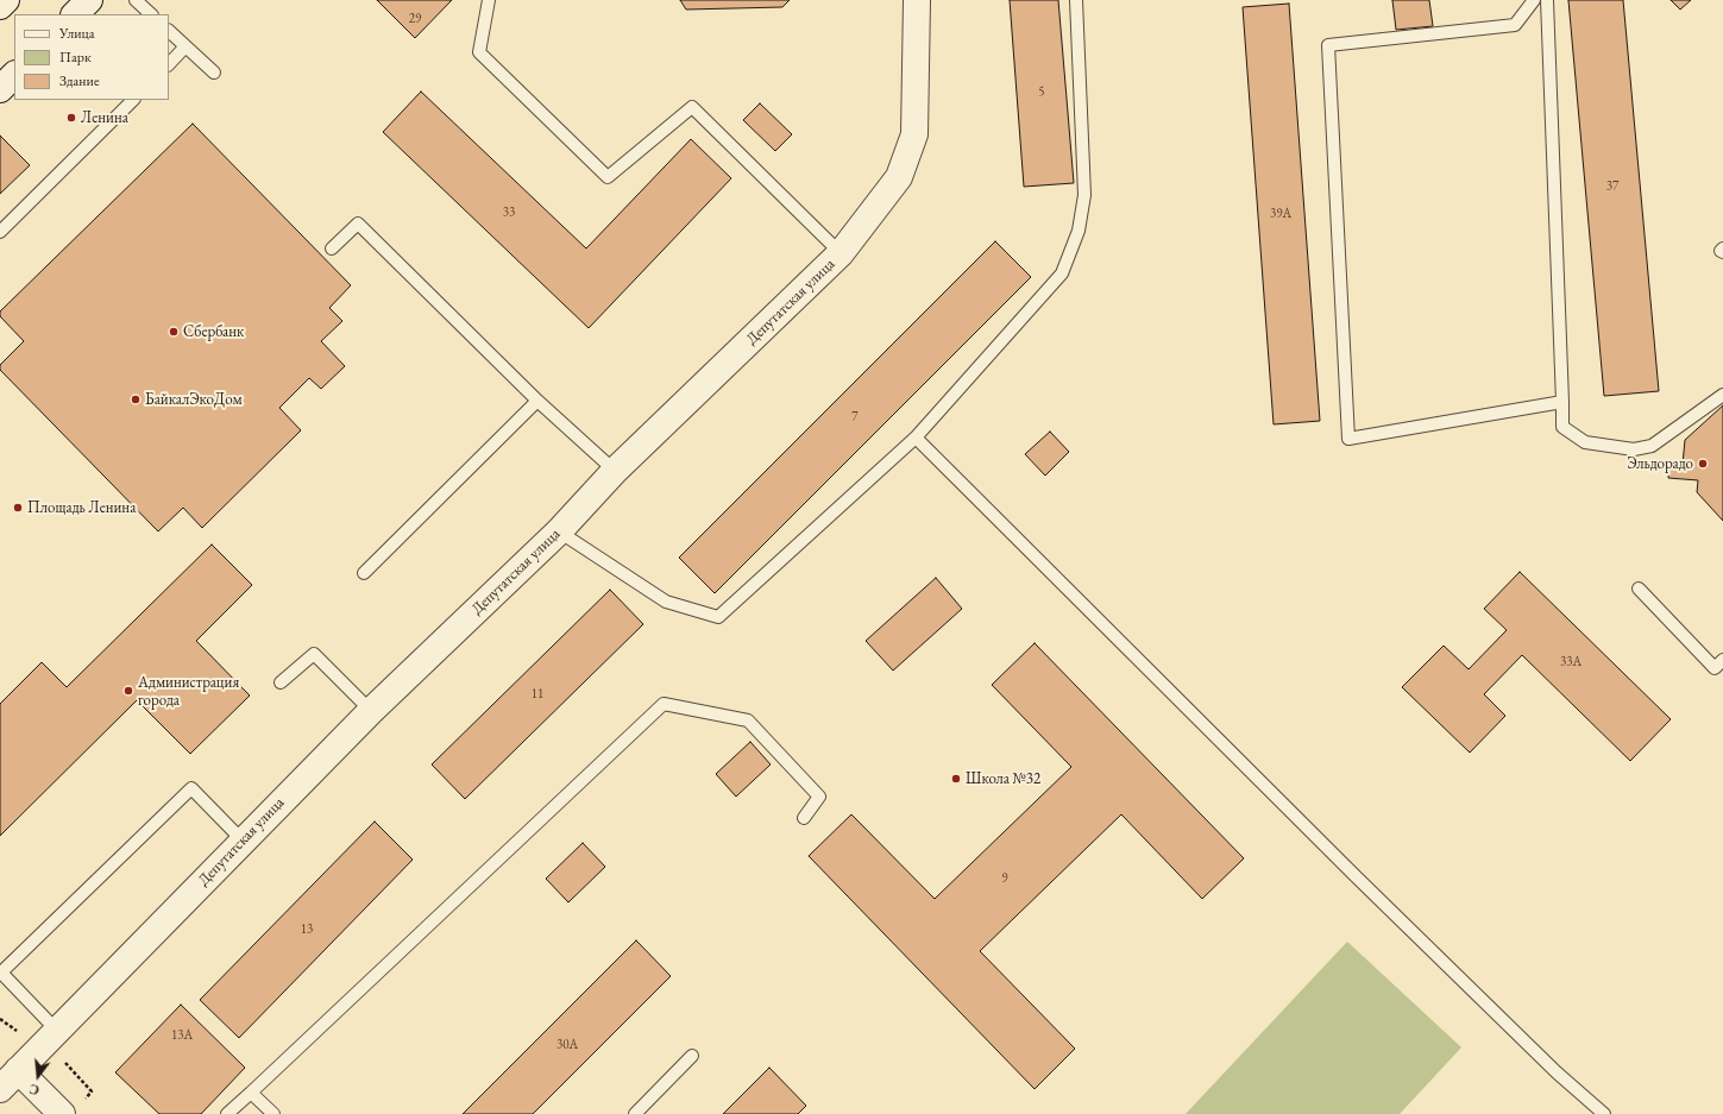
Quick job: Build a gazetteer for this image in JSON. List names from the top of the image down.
{
  "streets": {
    "street": ["Депутатская улица"]
  },
  "places": [
    "Ленина",
    "Сбербанк",
    "БайкалЭкоДом",
    "Эльдорадо",
    "Площадь Ленина",
    "Администрация города",
    "Школа №32"
  ],
  "house_numbers": [
    "29",
    "5",
    "37",
    "33",
    "39А",
    "7",
    "33А",
    "11",
    "9",
    "13",
    "13А",
    "30А"
  ],
  "legend": ["Улица", "Парк", "Здание"],
  "north": "bottom"
}
